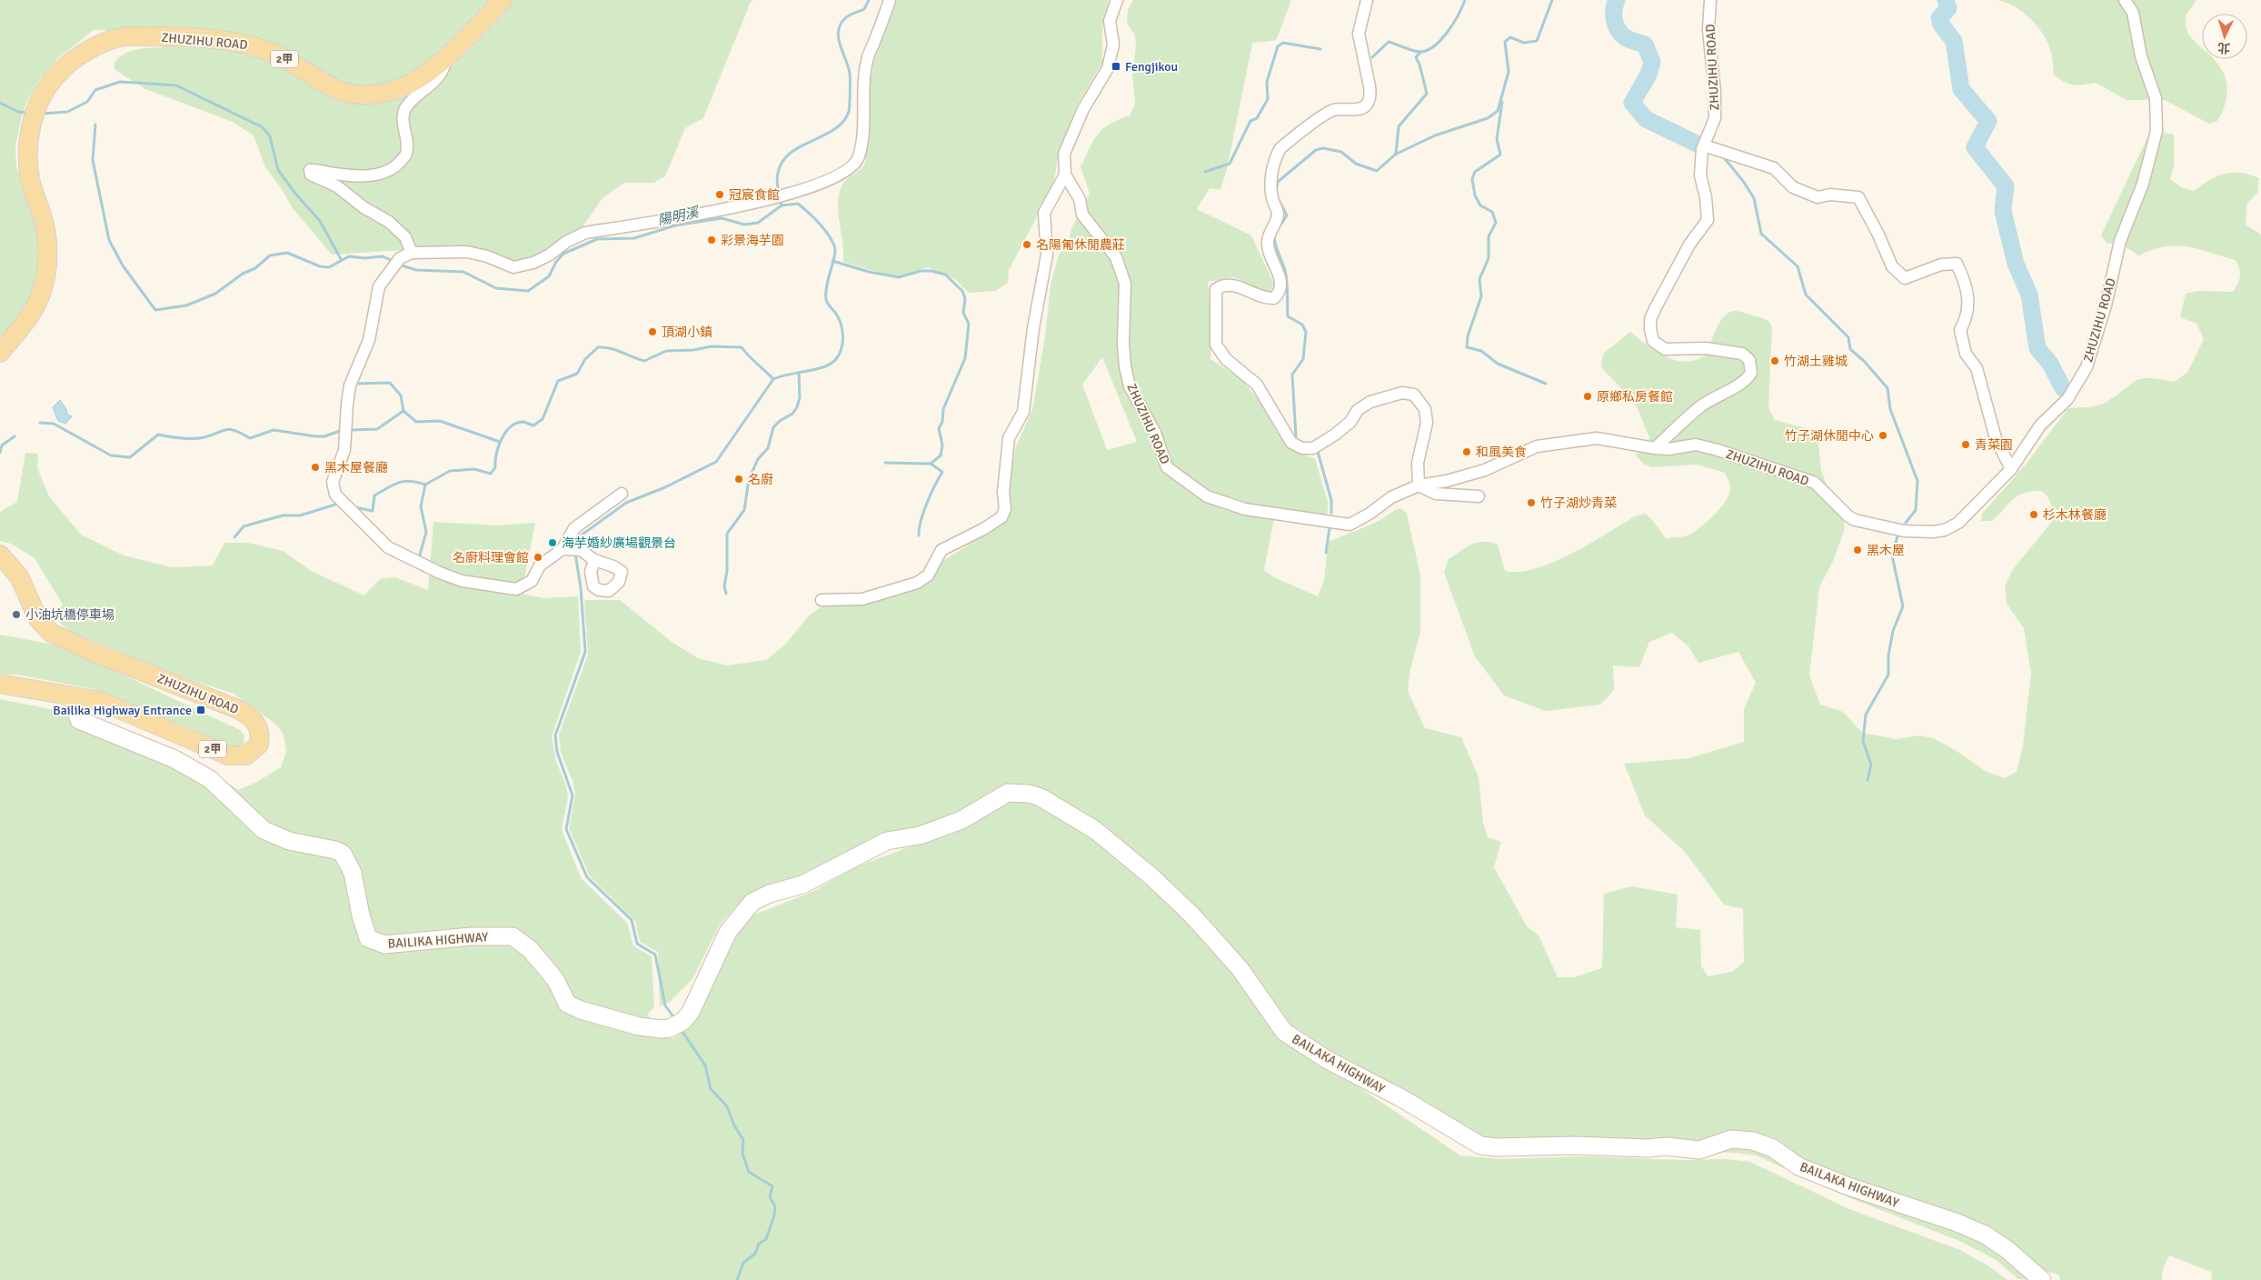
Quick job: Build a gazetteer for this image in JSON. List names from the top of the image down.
{
  "streets": {
    "main road": [
      "ZHUZIHU ROAD",
      "2甲",
      "BAILIKA HIGHWAY",
      "BAILAKA HIGHWAY"
    ]
  },
  "crossings": [
    ["ZHUZIHU ROAD", "BAILIKA HIGHWAY"],
    ["BAILIKA HIGHWAY", "BAILAKA HIGHWAY"]
  ],
  "water": ["陽明溪"],
  "places": {
    "transit": ["Fengjikou", "Bailika Highway Entrance"],
    "other": [
      "冠宸食館",
      "彩景海芋園",
      "名陽匍休閒農莊",
      "頂湖小鎮",
      "竹湖土雞城",
      "原鄉私房餐館",
      "竹子湖休閒中心",
      "青菜園",
      "和風美食",
      "黑木屋餐廳",
      "名廚",
      "竹子湖炒青菜",
      "杉木林餐廳",
      "海芋婚紗廣場觀景台",
      "黑木屋",
      "名廚料理會館",
      "小油坑橋停車場"
    ]
  },
  "north": "bottom"
}
